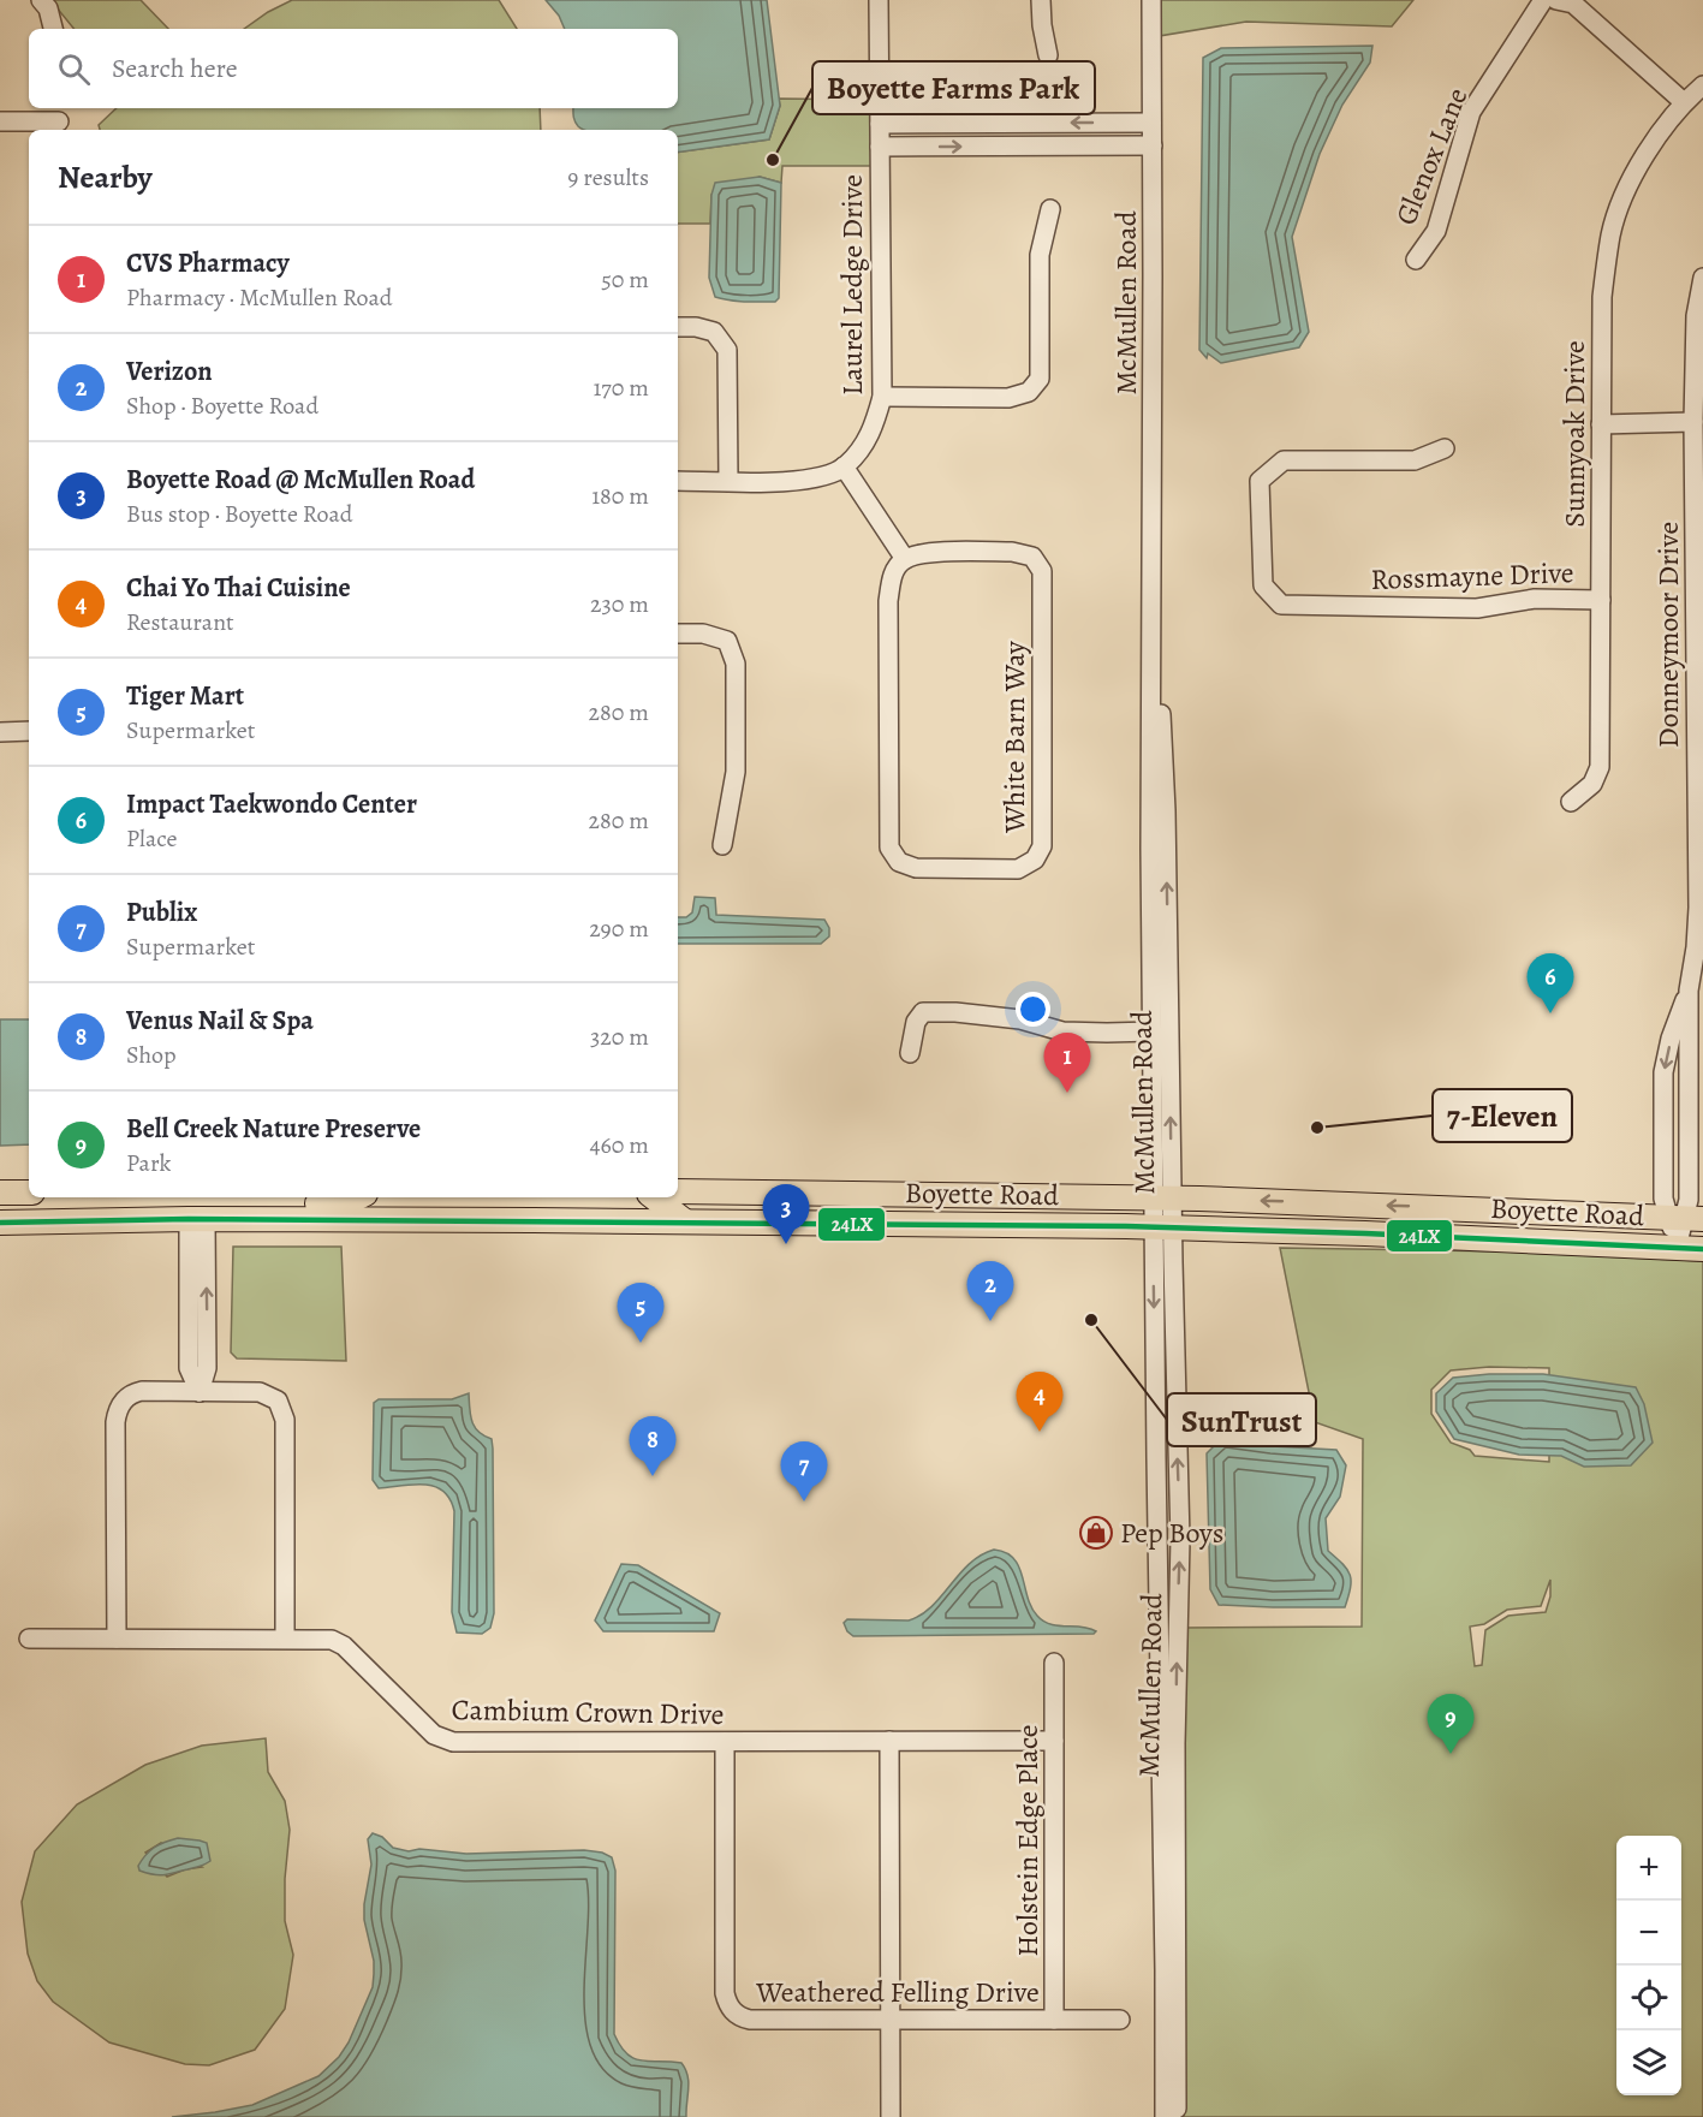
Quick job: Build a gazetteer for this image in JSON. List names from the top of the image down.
{
  "streets": {
    "main road": ["Boyette Road"],
    "street": [
      "Glenox Lane",
      "Laurel Ledge Drive",
      "McMullen Road",
      "Sunnyoak Drive",
      "Rossmayne Drive",
      "Donneymoor Drive",
      "White Barn Way",
      "Cambium Crown Drive",
      "Holstein Edge Place",
      "Weathered Felling Drive"
    ]
  },
  "crossings": [
    ["Laurel Ledge Drive", "McMullen Road"],
    ["McMullen Road", "Boyette Road"],
    ["Sunnyoak Drive", "Rossmayne Drive"],
    ["Donneymoor Drive", "Boyette Road"],
    ["Cambium Crown Drive", "Holstein Edge Place"],
    ["Cambium Crown Drive", "Weathered Felling Drive"],
    ["Holstein Edge Place", "Weathered Felling Drive"]
  ],
  "places": {
    "other": ["Boyette Farms Park", "7-Eleven", "SunTrust"],
    "shop": ["Pep Boys"]
  },
  "lines": ["transit line 24LX"],
  "page": {
    "search": "Search here",
    "heading": ["Nearby", "9 results"],
    "list": [
      {
        "mark": "1",
        "name": "CVS Pharmacy",
        "note": "Pharmacy · McMullen Road",
        "value": "50 m"
      },
      {
        "mark": "2",
        "name": "Verizon",
        "note": "Shop · Boyette Road",
        "value": "170 m"
      },
      {
        "mark": "3",
        "name": "Boyette Road @ McMullen Road",
        "note": "Bus stop · Boyette Road",
        "value": "180 m"
      },
      {
        "mark": "4",
        "name": "Chai Yo Thai Cuisine",
        "note": "Restaurant",
        "value": "230 m"
      },
      {
        "mark": "5",
        "name": "Tiger Mart",
        "note": "Supermarket",
        "value": "280 m"
      },
      {
        "mark": "6",
        "name": "Impact Taekwondo Center",
        "note": "Place",
        "value": "280 m"
      },
      {
        "mark": "7",
        "name": "Publix",
        "note": "Supermarket",
        "value": "290 m"
      },
      {
        "mark": "8",
        "name": "Venus Nail & Spa",
        "note": "Shop",
        "value": "320 m"
      },
      {
        "mark": "9",
        "name": "Bell Creek Nature Preserve",
        "note": "Park",
        "value": "460 m"
      }
    ],
    "pins": [
      "6",
      "1",
      "3",
      "2",
      "5",
      "4",
      "8",
      "7",
      "9"
    ],
    "map_buttons": ["+", "−"]
  }
}
